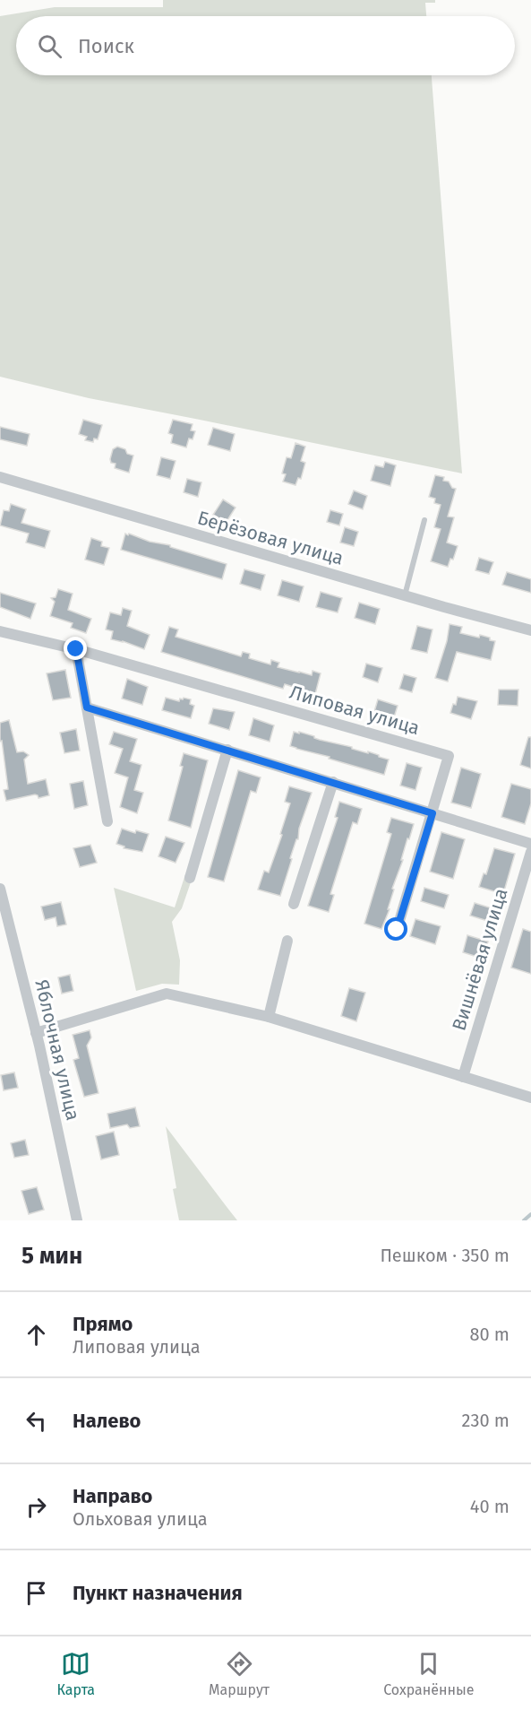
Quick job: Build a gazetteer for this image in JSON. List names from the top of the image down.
{
  "streets": {
    "street": [
      "Берёзовая улица",
      "Липовая улица",
      "Вишнёвая улица",
      "Яблочная улица"
    ]
  },
  "page": {
    "search": "Поиск",
    "heading": ["5 мин", "Пешком · 350 m"],
    "list": [
      ["Прямо", "Липовая улица", "80 m"],
      ["Налево", "230 m"],
      ["Направо", "Ольховая улица", "40 m"],
      "Пункт назначения"
    ],
    "nav": ["Карта", "Маршрут", "Сохранённые"]
  }
}
